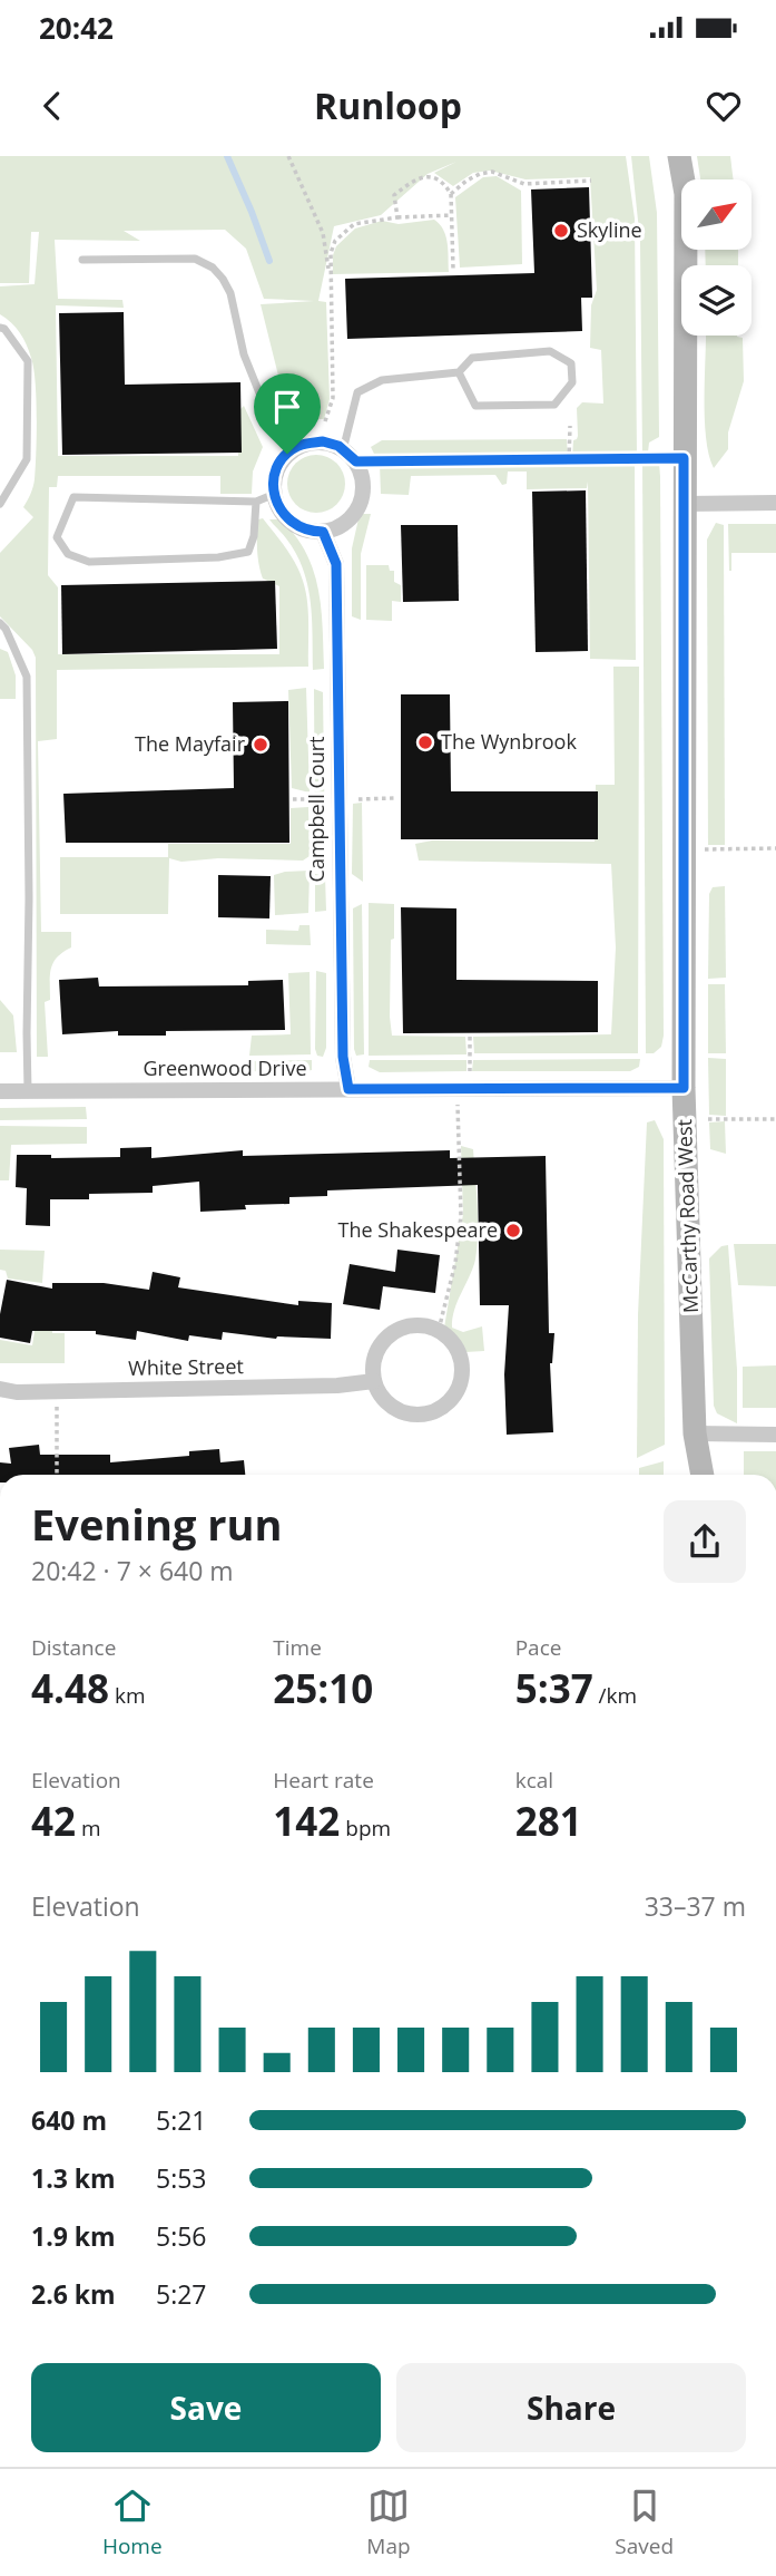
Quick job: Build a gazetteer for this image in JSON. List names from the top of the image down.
{
  "streets": {
    "street": [
      "Campbell Court",
      "Greenwood Drive",
      "McCarthy Road West",
      "White Street"
    ]
  },
  "crossings": [
    ["Campbell Court", "Greenwood Drive"],
    ["Greenwood Drive", "McCarthy Road West"]
  ],
  "places": [
    "Skyline",
    "The Wynbrook",
    "The Mayfair",
    "The Shakespeare"
  ],
  "north": "top right",
  "page": {
    "status": "20:42",
    "header": "Runloop",
    "heading": ["Evening run", "20:42 · 7 × 640 m"],
    "stats": [
      ["Distance", "4.48 km"],
      ["Time", "25:10"],
      ["Pace", "5:37 /km"],
      ["Elevation", "42 m"],
      ["Heart rate", "142 bpm"],
      ["kcal", "281"]
    ],
    "chart": ["Elevation", "33–37 m"],
    "list": [
      {
        "name": "640 m",
        "note": "5:21"
      },
      {
        "name": "1.3 km",
        "note": "5:53"
      },
      {
        "name": "1.9 km",
        "note": "5:56"
      },
      {
        "name": "2.6 km",
        "note": "5:27"
      }
    ],
    "buttons": ["Save", "Share"],
    "tabs": ["Home", "Map", "Saved"]
  }
}
